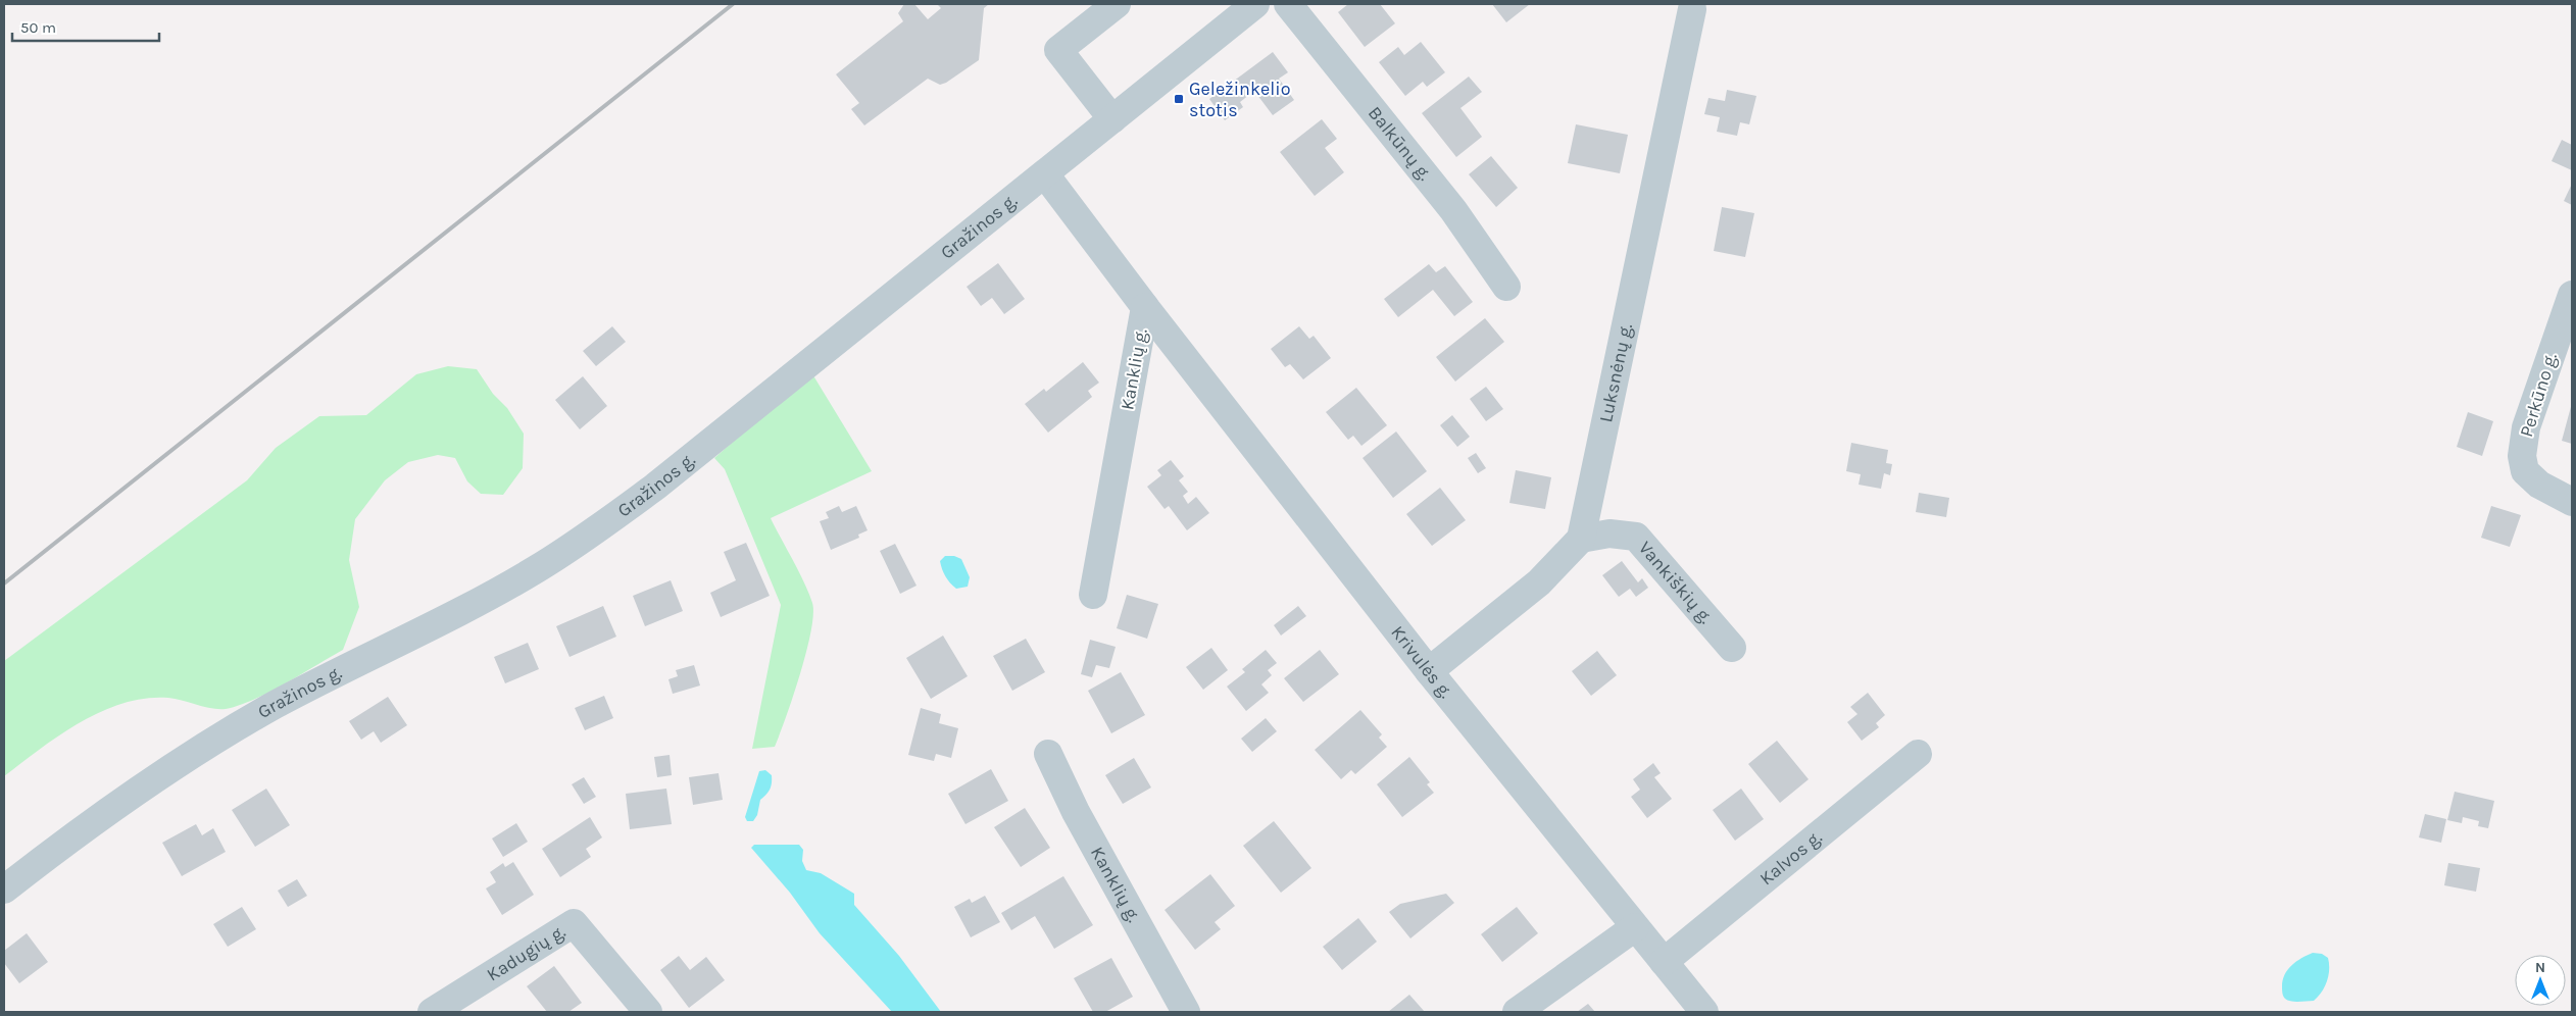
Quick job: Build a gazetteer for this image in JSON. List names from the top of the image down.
{
  "streets": {
    "street": [
      "Balkūnų g.",
      "Gražinos g.",
      "Kanklių g.",
      "Luksnėnų g.",
      "Perkūno g.",
      "Vankiškių g.",
      "Krivulės g.",
      "Kalvos g.",
      "Kadugių g."
    ]
  },
  "crossings": [
    ["Gražinos g.", "Kanklių g."],
    ["Kanklių g.", "Krivulės g."],
    ["Luksnėnų g.", "Vankiškių g."],
    ["Krivulės g.", "Kalvos g."]
  ],
  "places": {
    "transit": ["Geležinkelio stotis"]
  },
  "scale_bar": "50 m",
  "north": "top"
}
